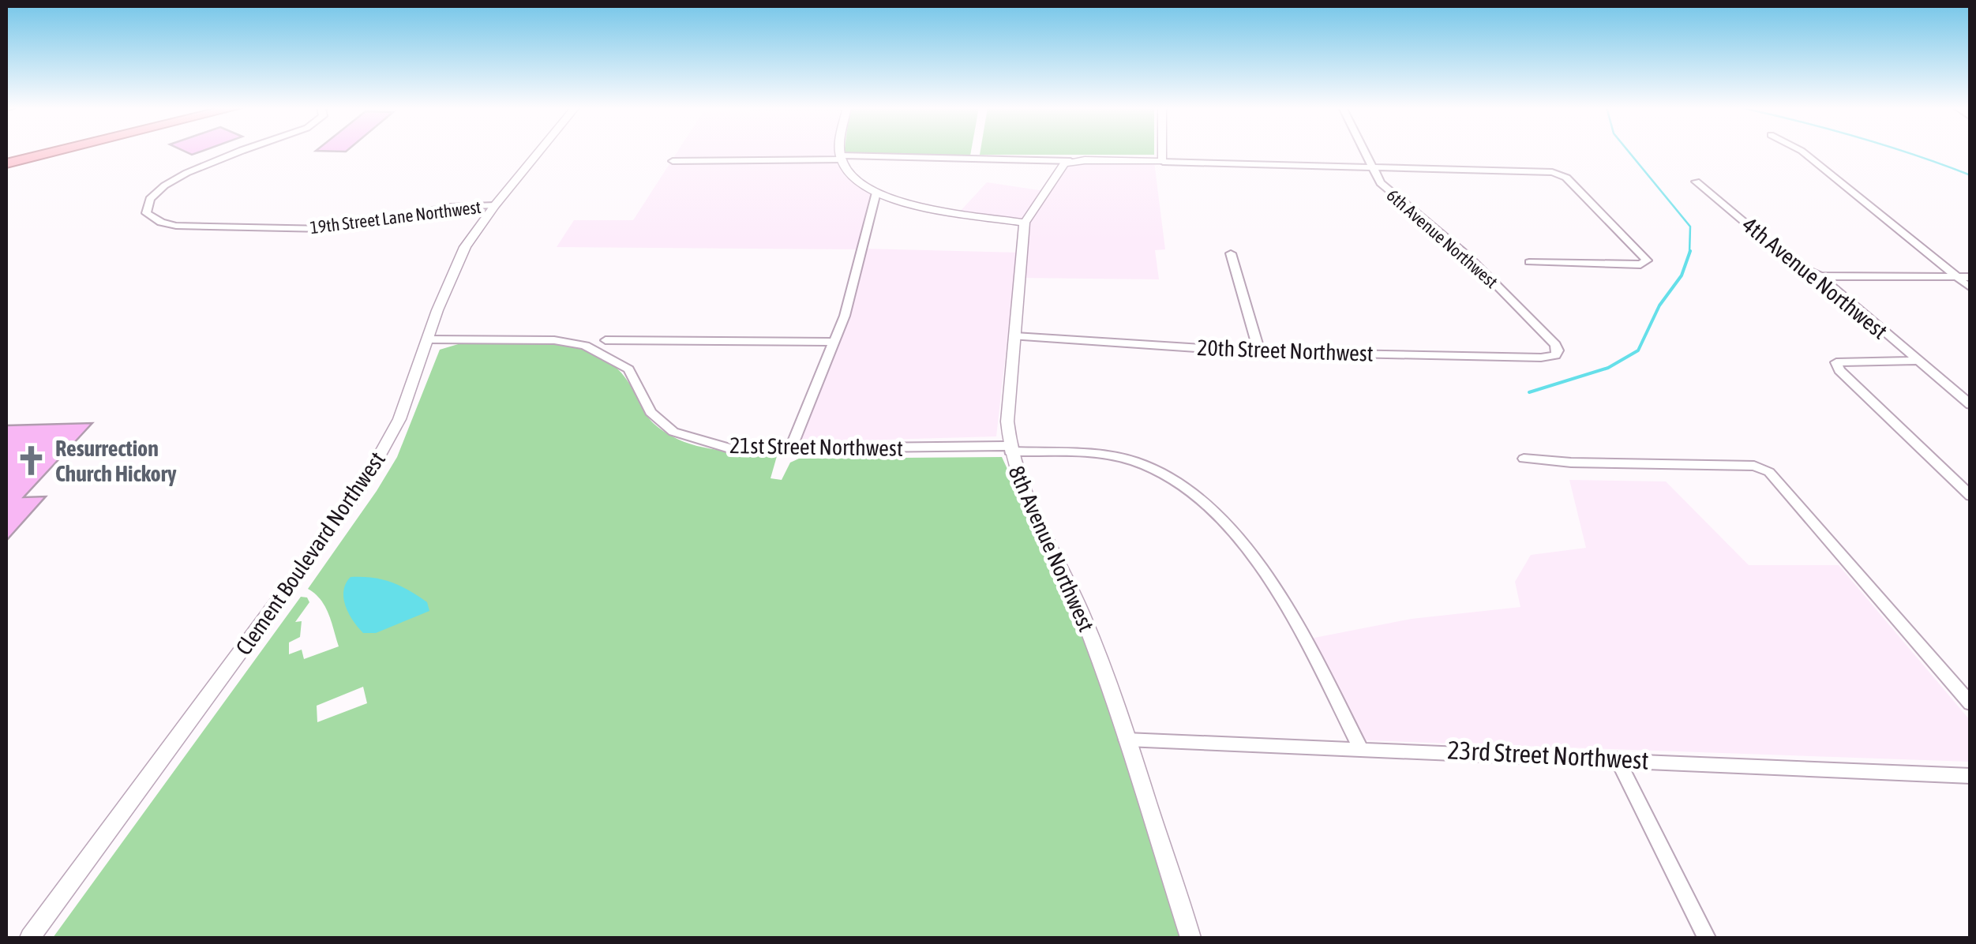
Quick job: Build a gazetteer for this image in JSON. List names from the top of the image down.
{
  "streets": {
    "street": [
      "19th Street Lane Northwest",
      "6th Avenue Northwest",
      "4th Avenue Northwest",
      "20th Street Northwest",
      "21st Street Northwest",
      "8th Avenue Northwest",
      "Clement Boulevard Northwest",
      "23rd Street Northwest"
    ]
  },
  "crossings": [
    ["19th Street Lane Northwest", "Clement Boulevard Northwest"],
    ["6th Avenue Northwest", "20th Street Northwest"],
    ["20th Street Northwest", "8th Avenue Northwest"],
    ["21st Street Northwest", "8th Avenue Northwest"],
    ["21st Street Northwest", "Clement Boulevard Northwest"],
    ["21st Street Northwest", "23rd Street Northwest"],
    ["8th Avenue Northwest", "23rd Street Northwest"]
  ],
  "places": {
    "church": ["Resurrection Church Hickory"]
  }
}
